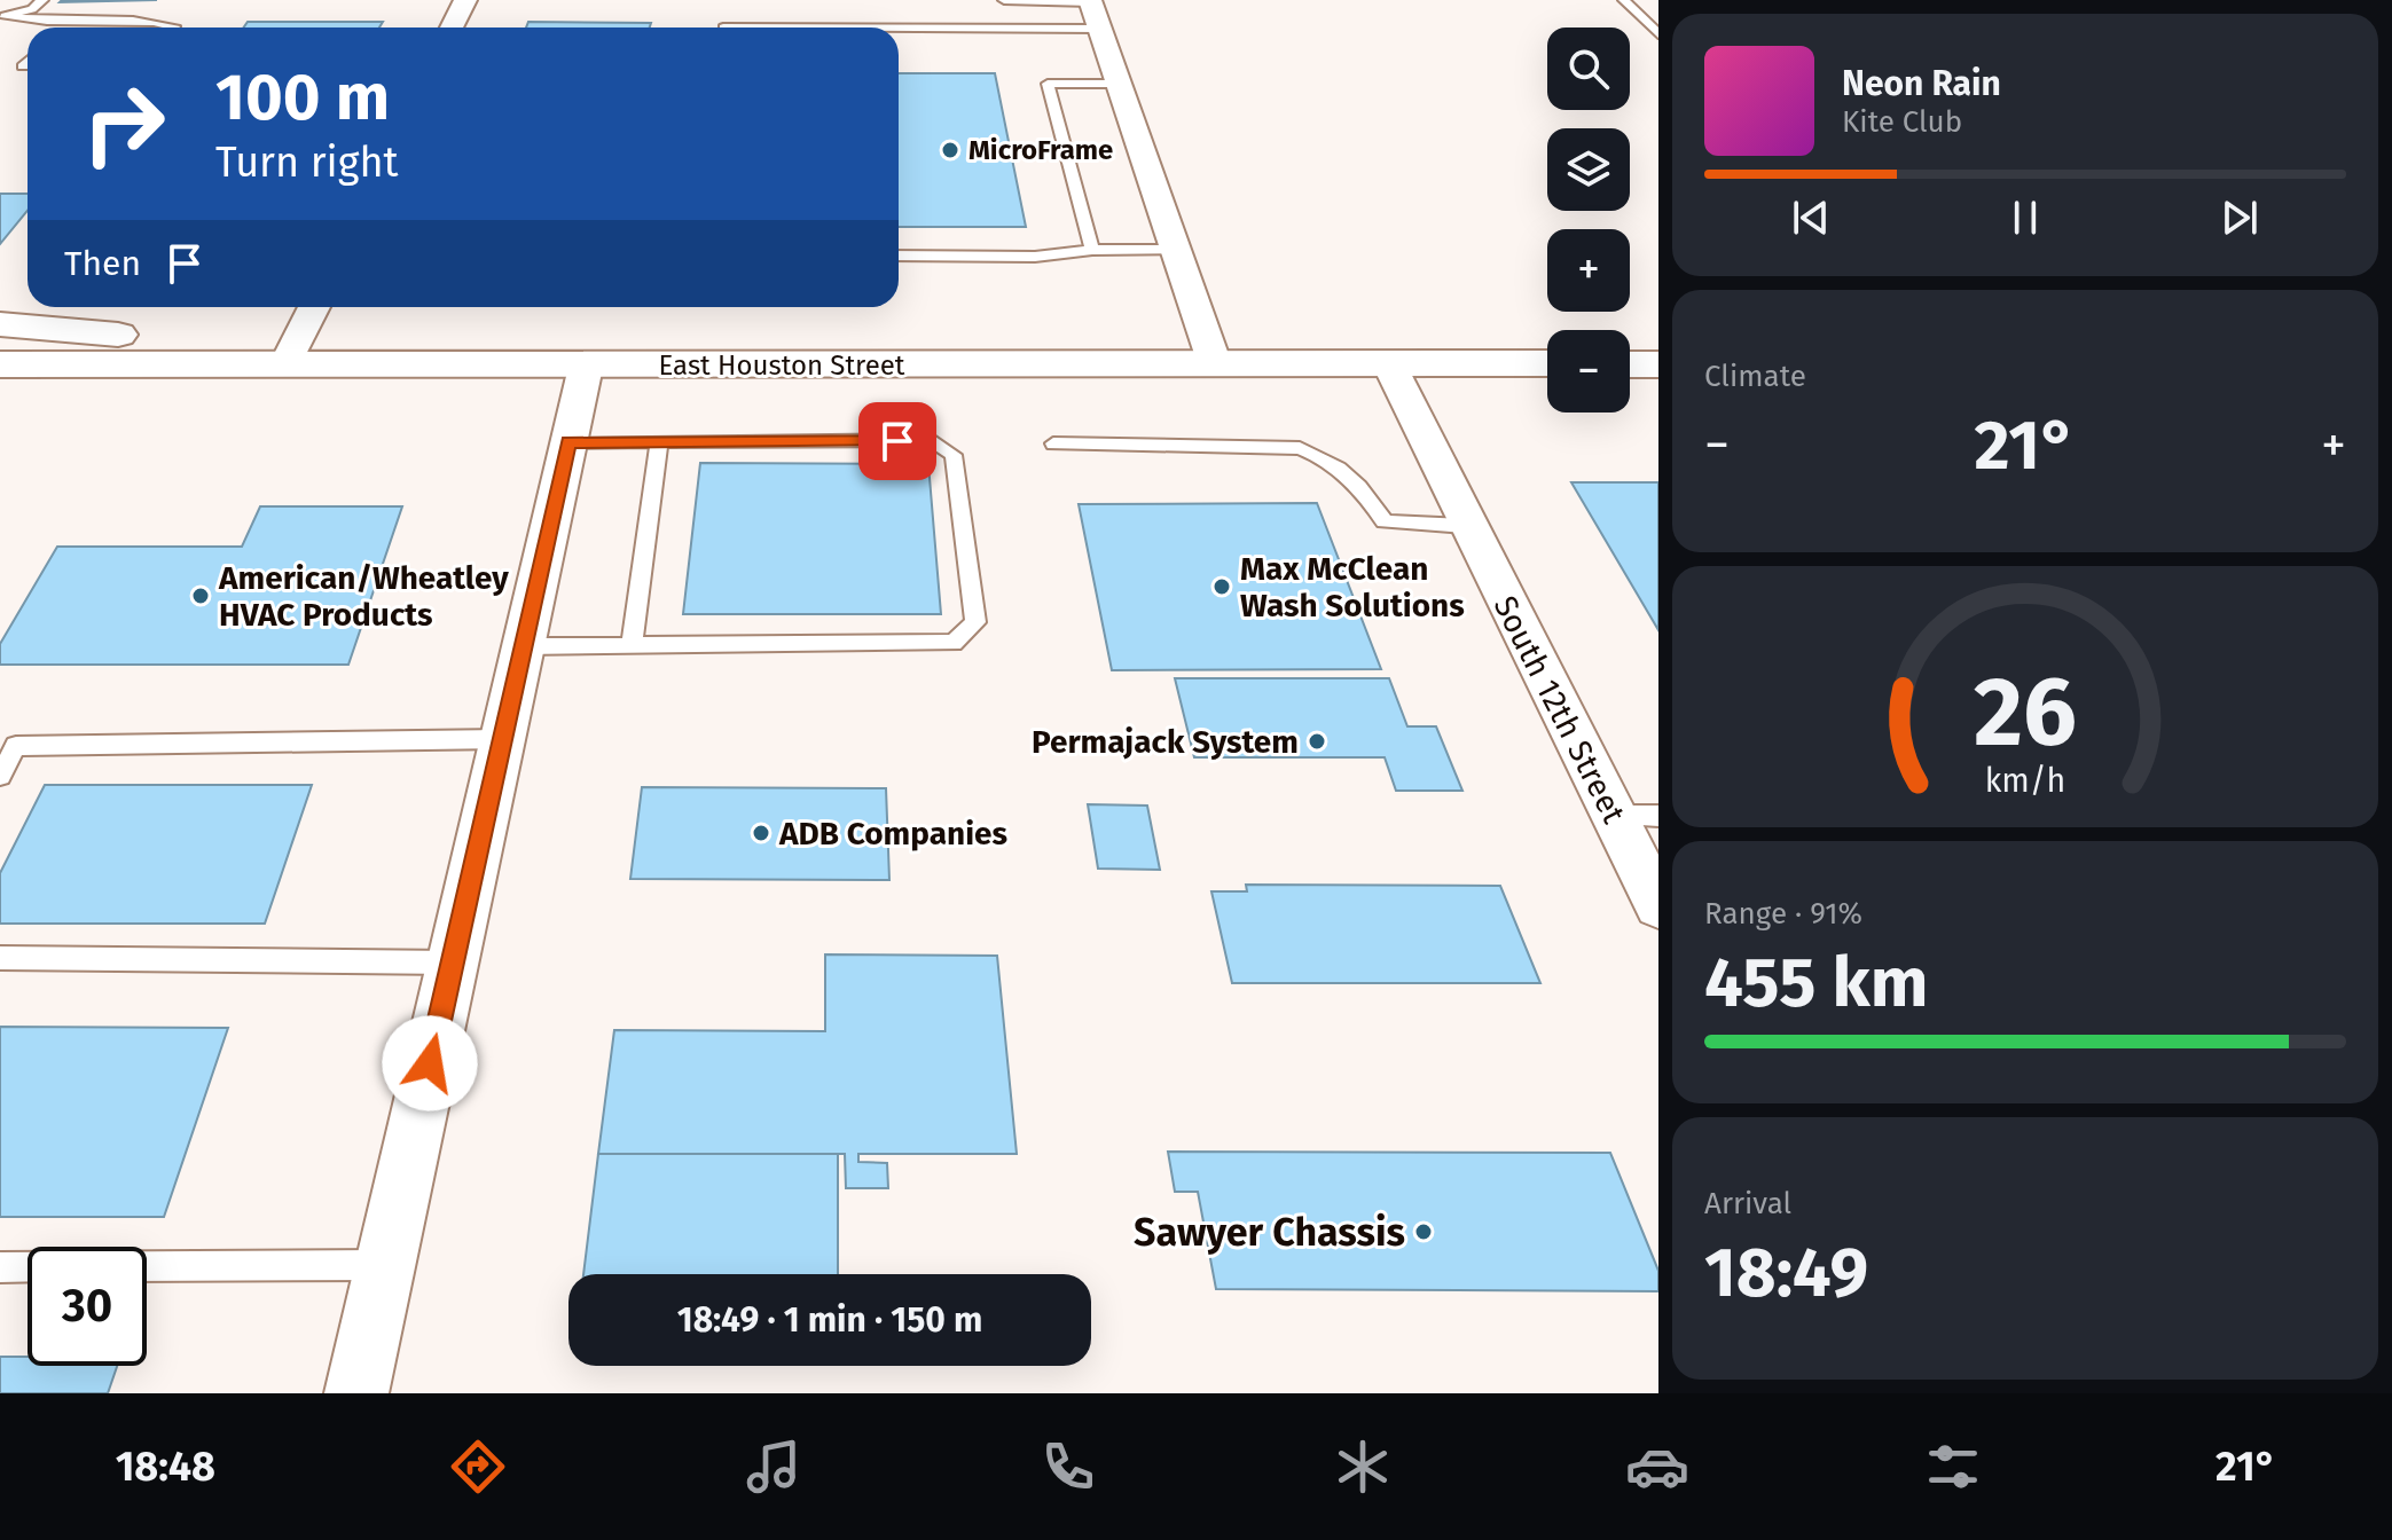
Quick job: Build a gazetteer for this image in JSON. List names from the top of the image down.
{
  "streets": {
    "street": ["East Houston Street", "South 12th Street"]
  },
  "crossings": [
    ["East Houston Street", "South 12th Street"]
  ],
  "places": [
    "MicroFrame",
    "Max McClean Wash Solutions",
    "American/Wheatley HVAC Products",
    "Permajack System",
    "ADB Companies",
    "Sawyer Chassis"
  ],
  "page": {
    "map_buttons": ["+", "−"],
    "turn": ["100 m", "Turn right"],
    "song": ["Neon Rain", "Kite Club"],
    "then": "Then",
    "tile": [
      "Climate",
      ["Range · 91%", "455 km"],
      ["Arrival", "18:49"]
    ],
    "heat": ["−", "21°", "+"],
    "limit": "30",
    "trip": "18:49 · 1 min · 150 m",
    "tabs": ["18:48", "21°"],
    "gauge": ["26", "km/h"]
  }
}
